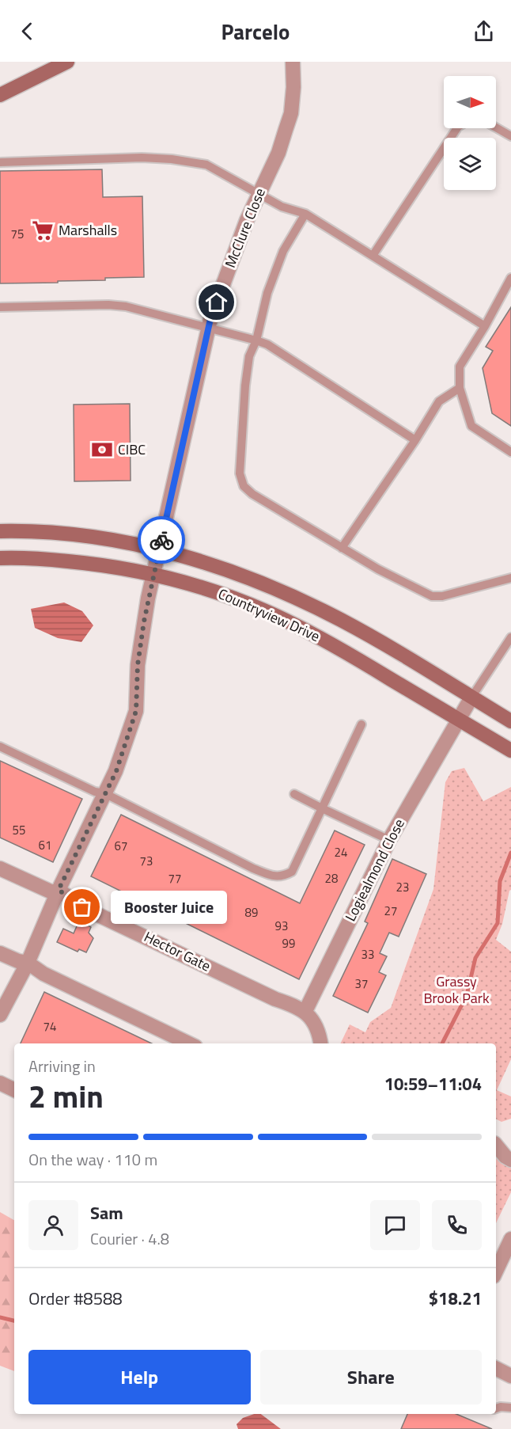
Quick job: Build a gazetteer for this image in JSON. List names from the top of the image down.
{
  "streets": {
    "street": [
      "McClure Close",
      "Countryview Drive",
      "Logiealmond Close",
      "Hector Gate"
    ]
  },
  "crossings": [
    ["McClure Close", "Countryview Drive"],
    ["McClure Close", "Hector Gate"],
    ["Countryview Drive", "Logiealmond Close"],
    ["Logiealmond Close", "Hector Gate"]
  ],
  "parks": ["Grassy Brook Park"],
  "places": {
    "supermarket": ["Marshalls"],
    "bank": ["CIBC"],
    "other": ["Booster Juice"]
  },
  "house_numbers": [
    "75",
    "55",
    "61",
    "67",
    "24",
    "73",
    "77",
    "28",
    "23",
    "27",
    "89",
    "93",
    "99",
    "33",
    "37",
    "74"
  ],
  "north": "right",
  "page": {
    "header": "Parcelo",
    "bubble": "Booster Juice",
    "heading": ["2 min", "Arriving in", "10:59–11:04"],
    "panel": [
      "Sam",
      "Courier · 4.8",
      "Order #8588",
      "$18.21"
    ],
    "bar": "On the way · 110 m",
    "buttons": ["Help", "Share"]
  }
}
